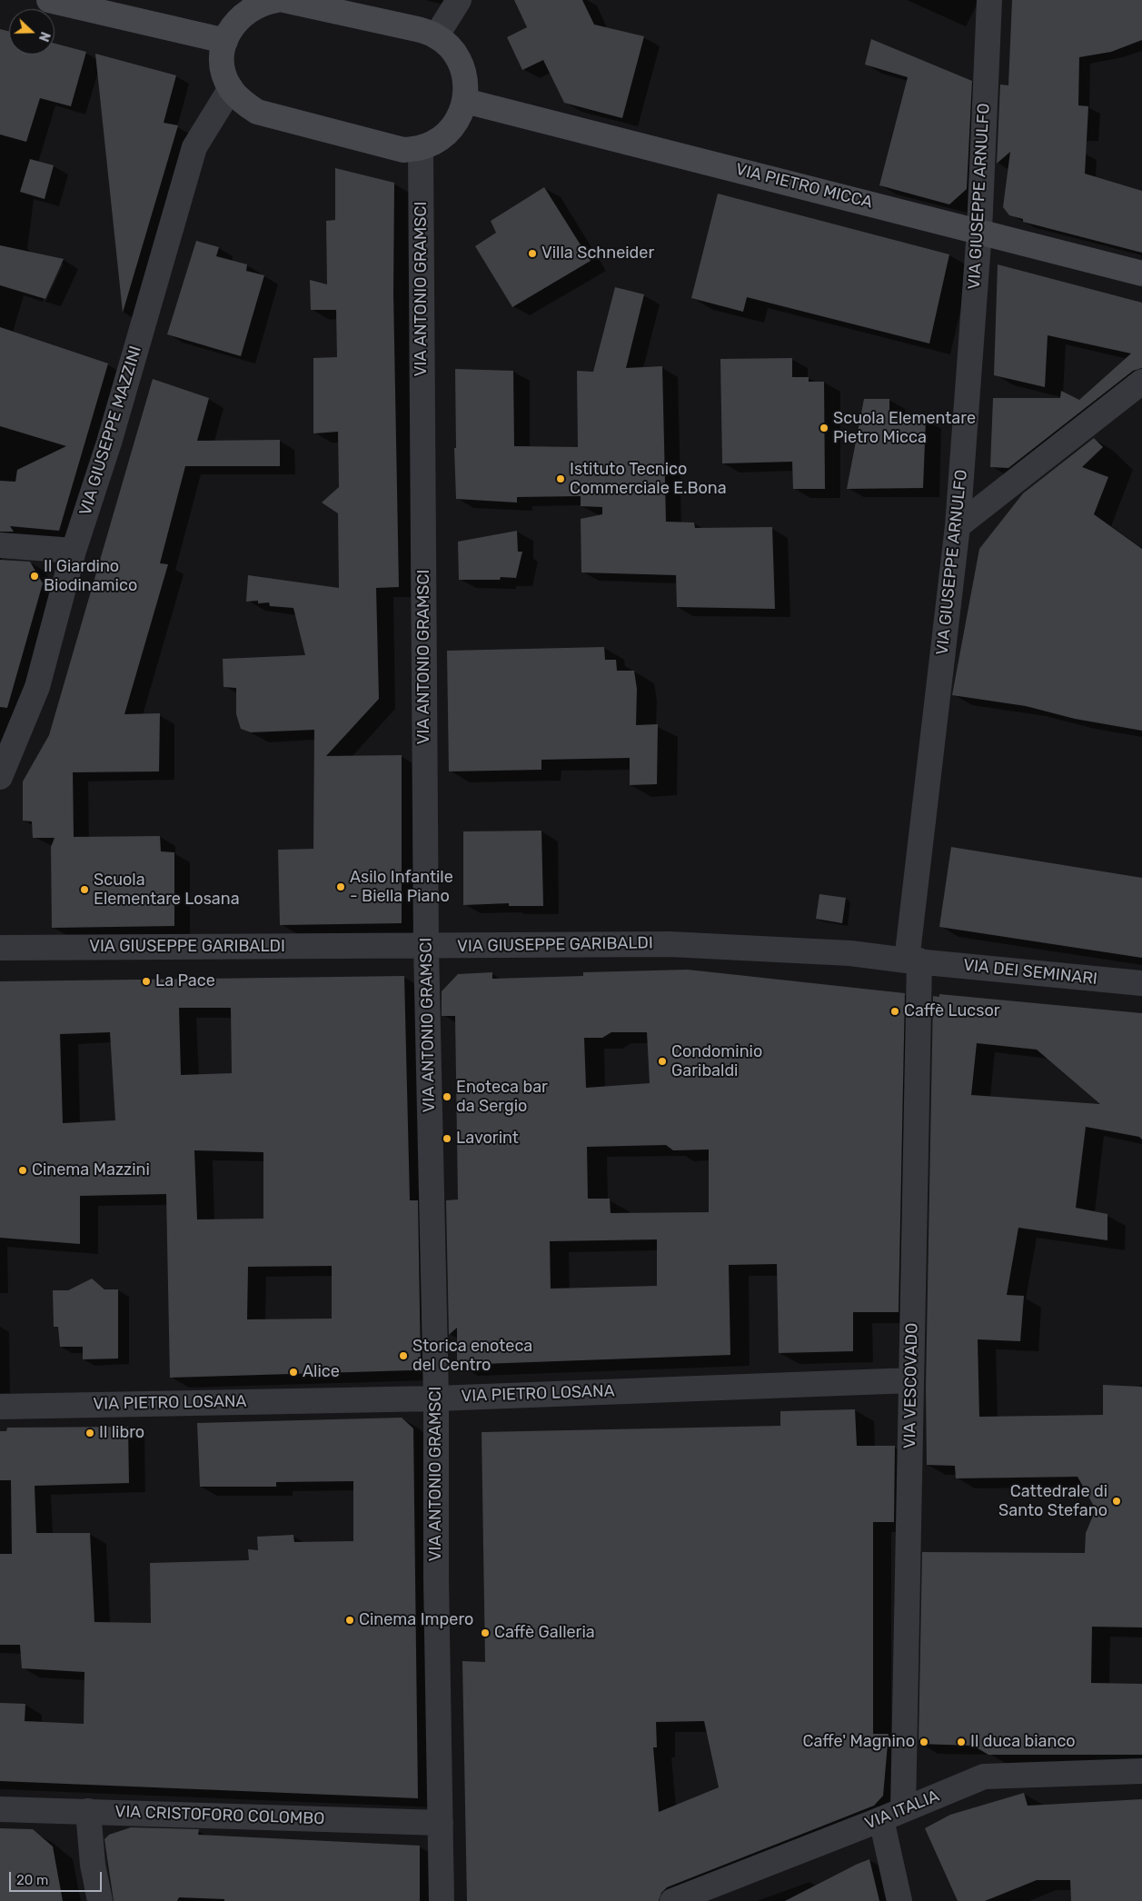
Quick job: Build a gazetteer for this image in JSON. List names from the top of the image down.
{
  "streets": {
    "main road": ["VIA PIETRO MICCA"],
    "street": [
      "VIA GIUSEPPE ARNULFO",
      "VIA ANTONIO GRAMSCI",
      "VIA GIUSEPPE MAZZINI",
      "VIA GIUSEPPE GARIBALDI",
      "VIA DEI SEMINARI",
      "VIA VESCOVADO",
      "VIA PIETRO LOSANA",
      "VIA ITALIA",
      "VIA CRISTOFORO COLOMBO"
    ]
  },
  "crossings": [
    ["VIA PIETRO MICCA", "VIA GIUSEPPE ARNULFO"],
    ["VIA GIUSEPPE ARNULFO", "VIA GIUSEPPE GARIBALDI"],
    ["VIA GIUSEPPE ARNULFO", "VIA DEI SEMINARI"],
    ["VIA GIUSEPPE ARNULFO", "VIA VESCOVADO"],
    ["VIA ANTONIO GRAMSCI", "VIA GIUSEPPE GARIBALDI"],
    ["VIA ANTONIO GRAMSCI", "VIA PIETRO LOSANA"],
    ["VIA ANTONIO GRAMSCI", "VIA CRISTOFORO COLOMBO"],
    ["VIA GIUSEPPE GARIBALDI", "VIA DEI SEMINARI"],
    ["VIA GIUSEPPE GARIBALDI", "VIA VESCOVADO"],
    ["VIA DEI SEMINARI", "VIA VESCOVADO"],
    ["VIA VESCOVADO", "VIA PIETRO LOSANA"],
    ["VIA VESCOVADO", "VIA ITALIA"]
  ],
  "places": [
    "Villa Schneider",
    "Scuola Elementare Pietro Micca",
    "Istituto Tecnico Commerciale E.Bona",
    "Il Giardino Biodinamico",
    "Asilo Infantile - Biella Piano",
    "Scuola Elementare Losana",
    "La Pace",
    "Caffè Lucsor",
    "Condominio Garibaldi",
    "Enoteca bar da Sergio",
    "Lavorint",
    "Cinema Mazzini",
    "Storica enoteca del Centro",
    "Alice",
    "Il libro",
    "Cattedrale di Santo Stefano",
    "Cinema Impero",
    "Caffè Galleria",
    "Caffe' Magnino",
    "Il duca bianco"
  ],
  "scale_bar": "20 m",
  "north": "right"
}
